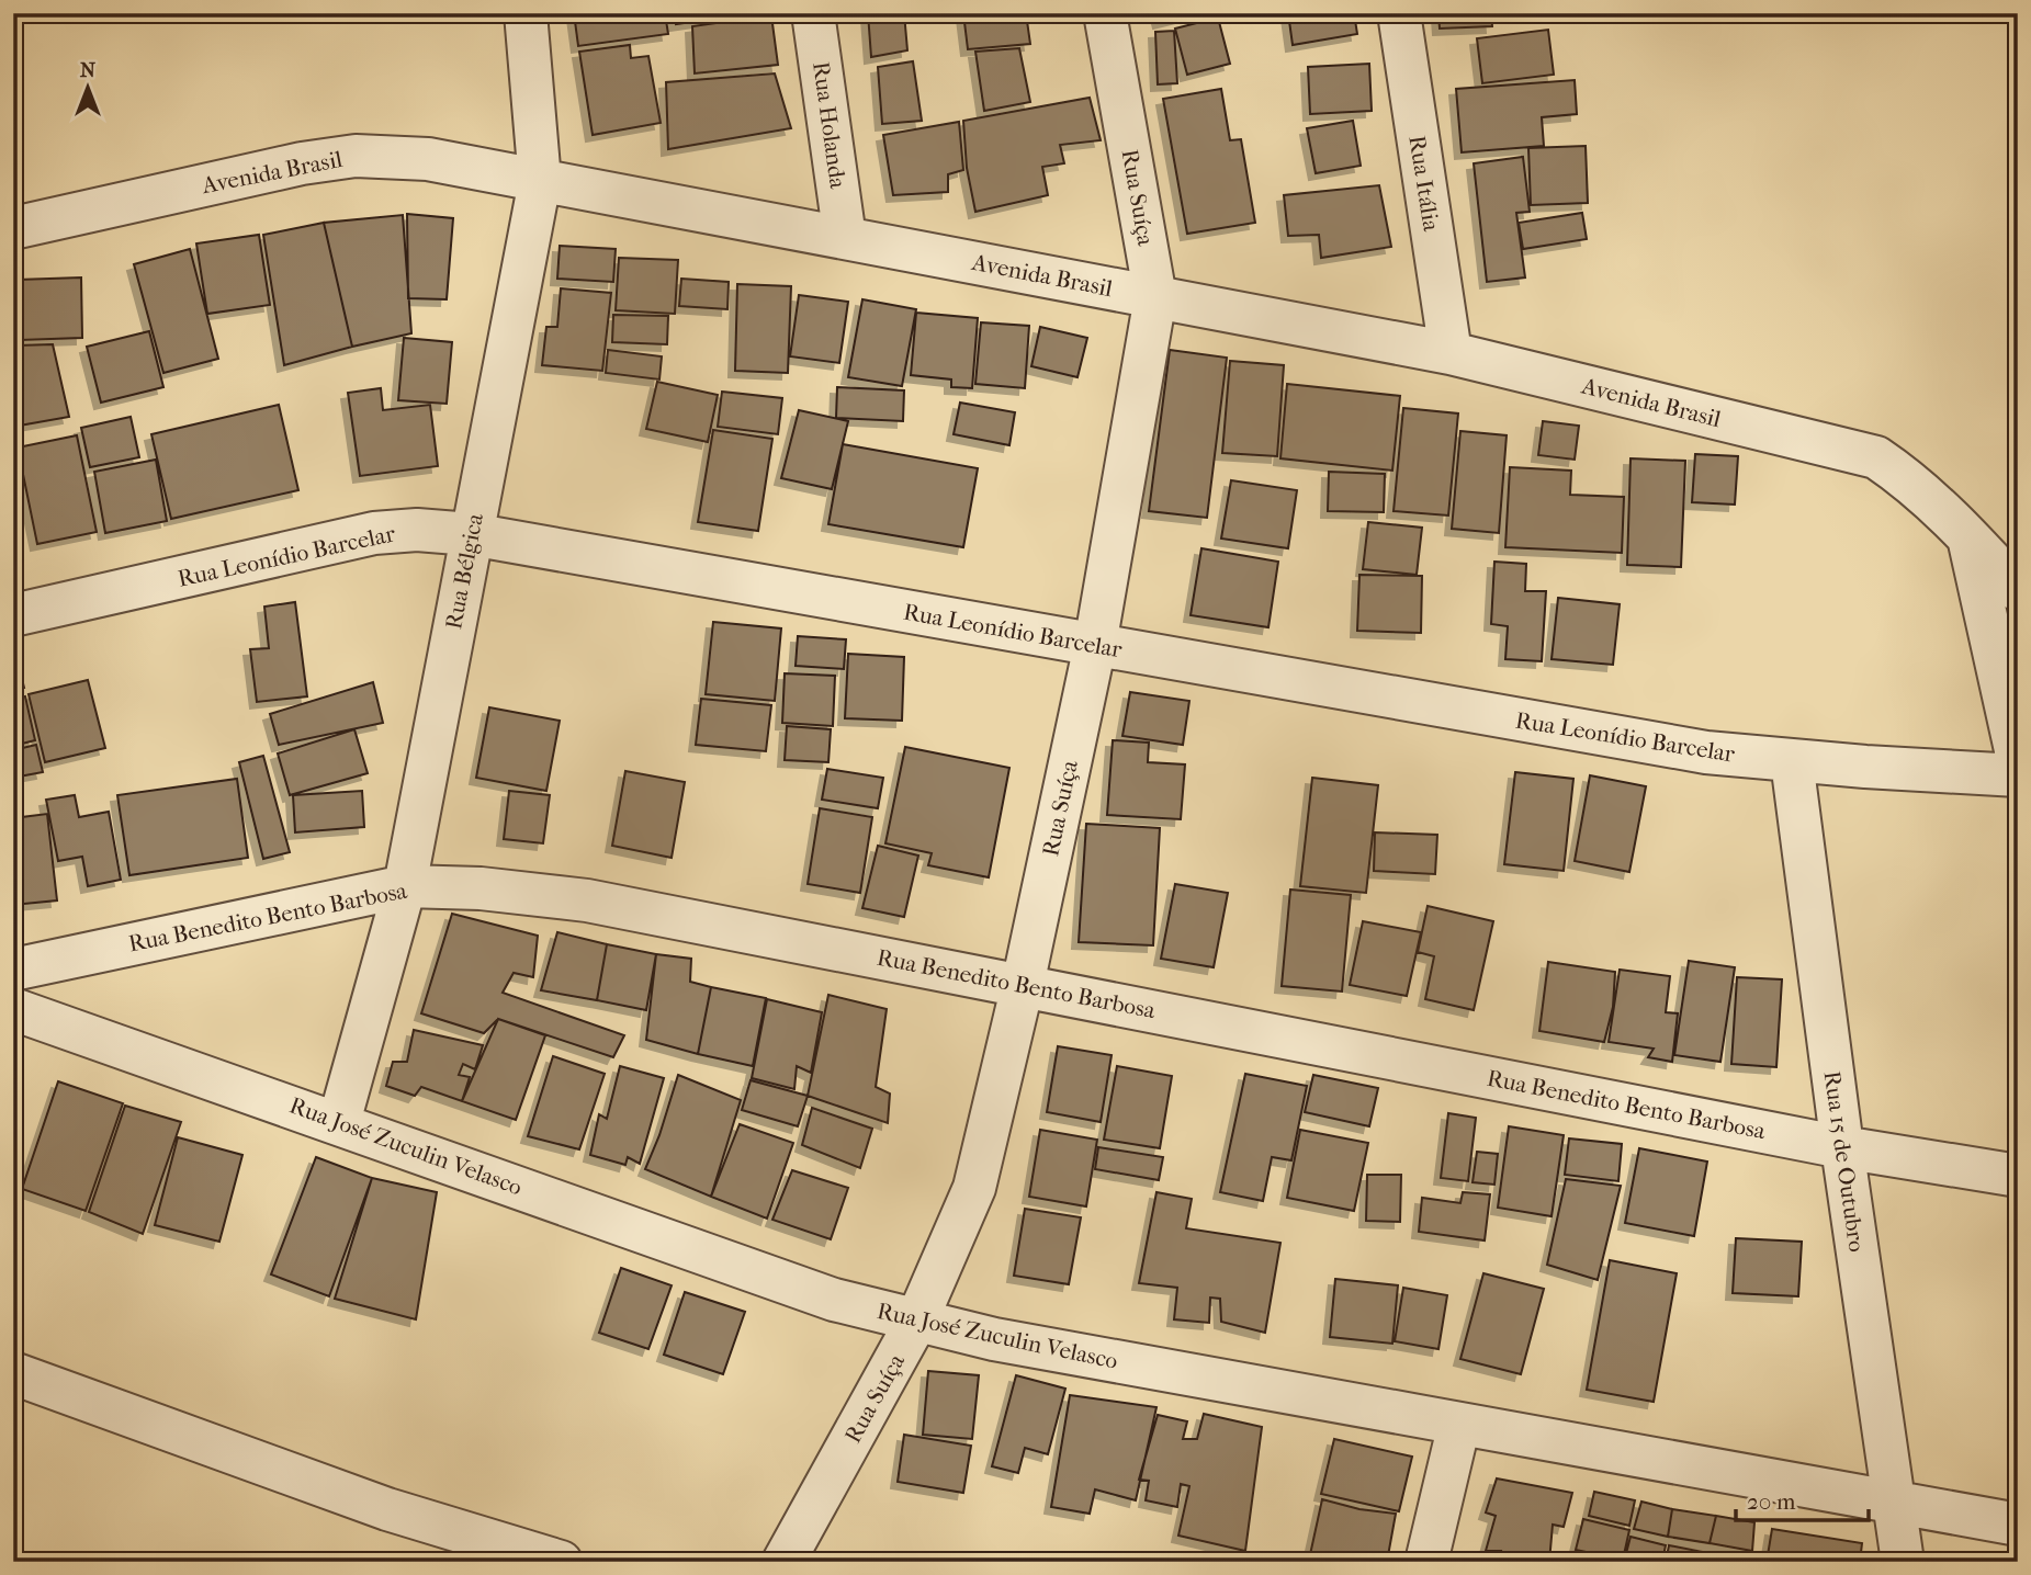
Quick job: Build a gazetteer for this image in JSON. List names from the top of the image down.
{
  "streets": {
    "street": [
      "Rua Holanda",
      "Avenida Brasil",
      "Rua Itália",
      "Rua Suíça",
      "Rua Leonídio Barcelar",
      "Rua Bélgica",
      "Rua Benedito Bento Barbosa",
      "Rua José Zuculin Velasco",
      "Rua 15 de Outubro"
    ]
  },
  "crossings": [
    ["Rua Holanda", "Avenida Brasil"],
    ["Avenida Brasil", "Rua Itália"],
    ["Avenida Brasil", "Rua Suíça"],
    ["Avenida Brasil", "Rua Bélgica"],
    ["Rua Suíça", "Rua Leonídio Barcelar"],
    ["Rua Suíça", "Rua Benedito Bento Barbosa"],
    ["Rua Suíça", "Rua José Zuculin Velasco"],
    ["Rua Leonídio Barcelar", "Rua Bélgica"],
    ["Rua Leonídio Barcelar", "Rua 15 de Outubro"],
    ["Rua Bélgica", "Rua Benedito Bento Barbosa"],
    ["Rua Bélgica", "Rua José Zuculin Velasco"],
    ["Rua Benedito Bento Barbosa", "Rua 15 de Outubro"],
    ["Rua José Zuculin Velasco", "Rua 15 de Outubro"]
  ],
  "scale_bar": "20 m",
  "north": "top"
}
